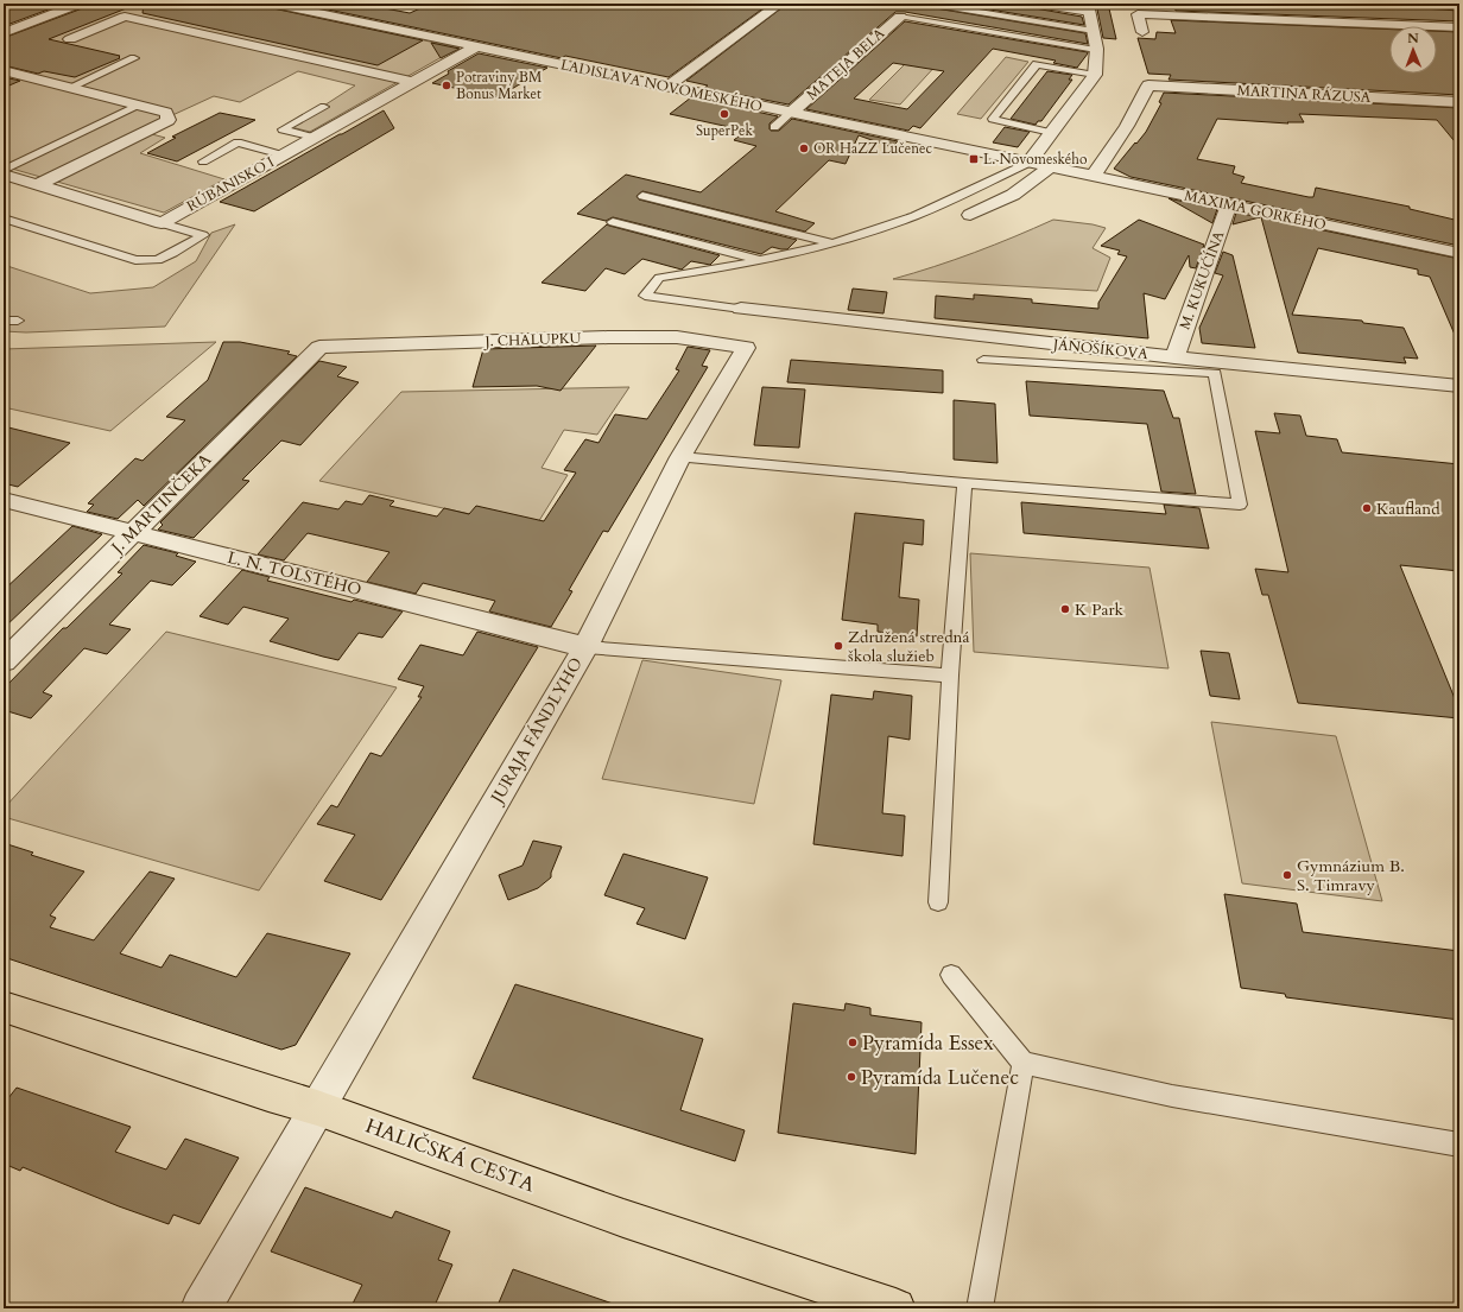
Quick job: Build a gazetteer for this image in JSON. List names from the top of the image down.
{
  "streets": {
    "main road": ["HALIČSKÁ CESTA"],
    "street": [
      "MATEJA BELA",
      "LADISLAVA NOVOMESKÉHO",
      "MARTINA RÁZUSA",
      "RÚBANISKO I",
      "MAXIMA GORKÉHO",
      "M. KUKUČÍNA",
      "J. CHALUPKU",
      "JÁNOŠÍKOVA",
      "J. MARTINČEKA",
      "L. N. TOLSTÉHO",
      "JURAJA FÁNDLYHO"
    ]
  },
  "crossings": [
    ["MATEJA BELA", "LADISLAVA NOVOMESKÉHO"],
    ["LADISLAVA NOVOMESKÉHO", "RÚBANISKO I"],
    ["LADISLAVA NOVOMESKÉHO", "MAXIMA GORKÉHO"],
    ["MARTINA RÁZUSA", "MAXIMA GORKÉHO"],
    ["MAXIMA GORKÉHO", "M. KUKUČÍNA"],
    ["M. KUKUČÍNA", "JÁNOŠÍKOVA"],
    ["J. CHALUPKU", "J. MARTINČEKA"],
    ["J. CHALUPKU", "JURAJA FÁNDLYHO"],
    ["J. MARTINČEKA", "L. N. TOLSTÉHO"],
    ["L. N. TOLSTÉHO", "JURAJA FÁNDLYHO"],
    ["JURAJA FÁNDLYHO", "HALIČSKÁ CESTA"]
  ],
  "places": {
    "other": [
      "Potraviny BM Bonus Market",
      "SuperPek",
      "OR HaZZ Lučenec",
      "Kaufland",
      "K Park",
      "Združená stredná škola služieb",
      "Gymnázium B. S. Timravy",
      "Pyramída Essex",
      "Pyramída Lučenec"
    ],
    "transit": ["L. Novomeského"]
  },
  "north": "top"
}
